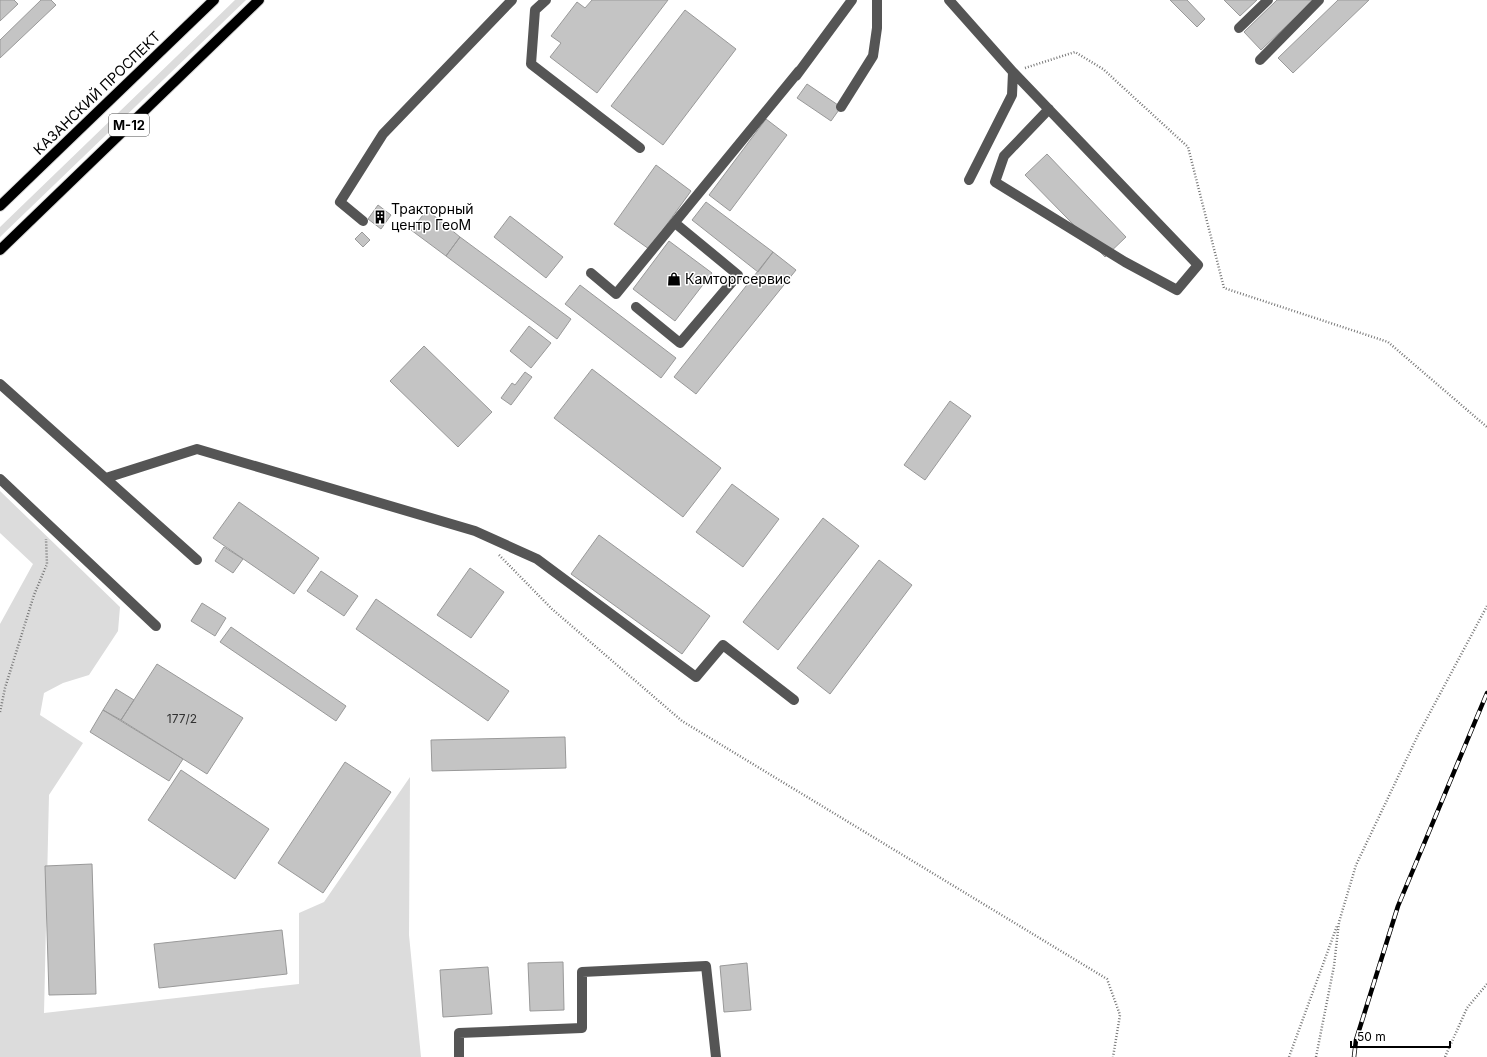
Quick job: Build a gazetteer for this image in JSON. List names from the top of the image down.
{
  "streets": {
    "main road": ["КАЗАНСКИЙ ПРОСПЕКТ", "М-12"]
  },
  "places": {
    "building": ["Тракторный центр ГеоМ"],
    "shop": ["Камторгсервис"]
  },
  "house_numbers": ["177/2"],
  "scale_bar": "50 m"
}
